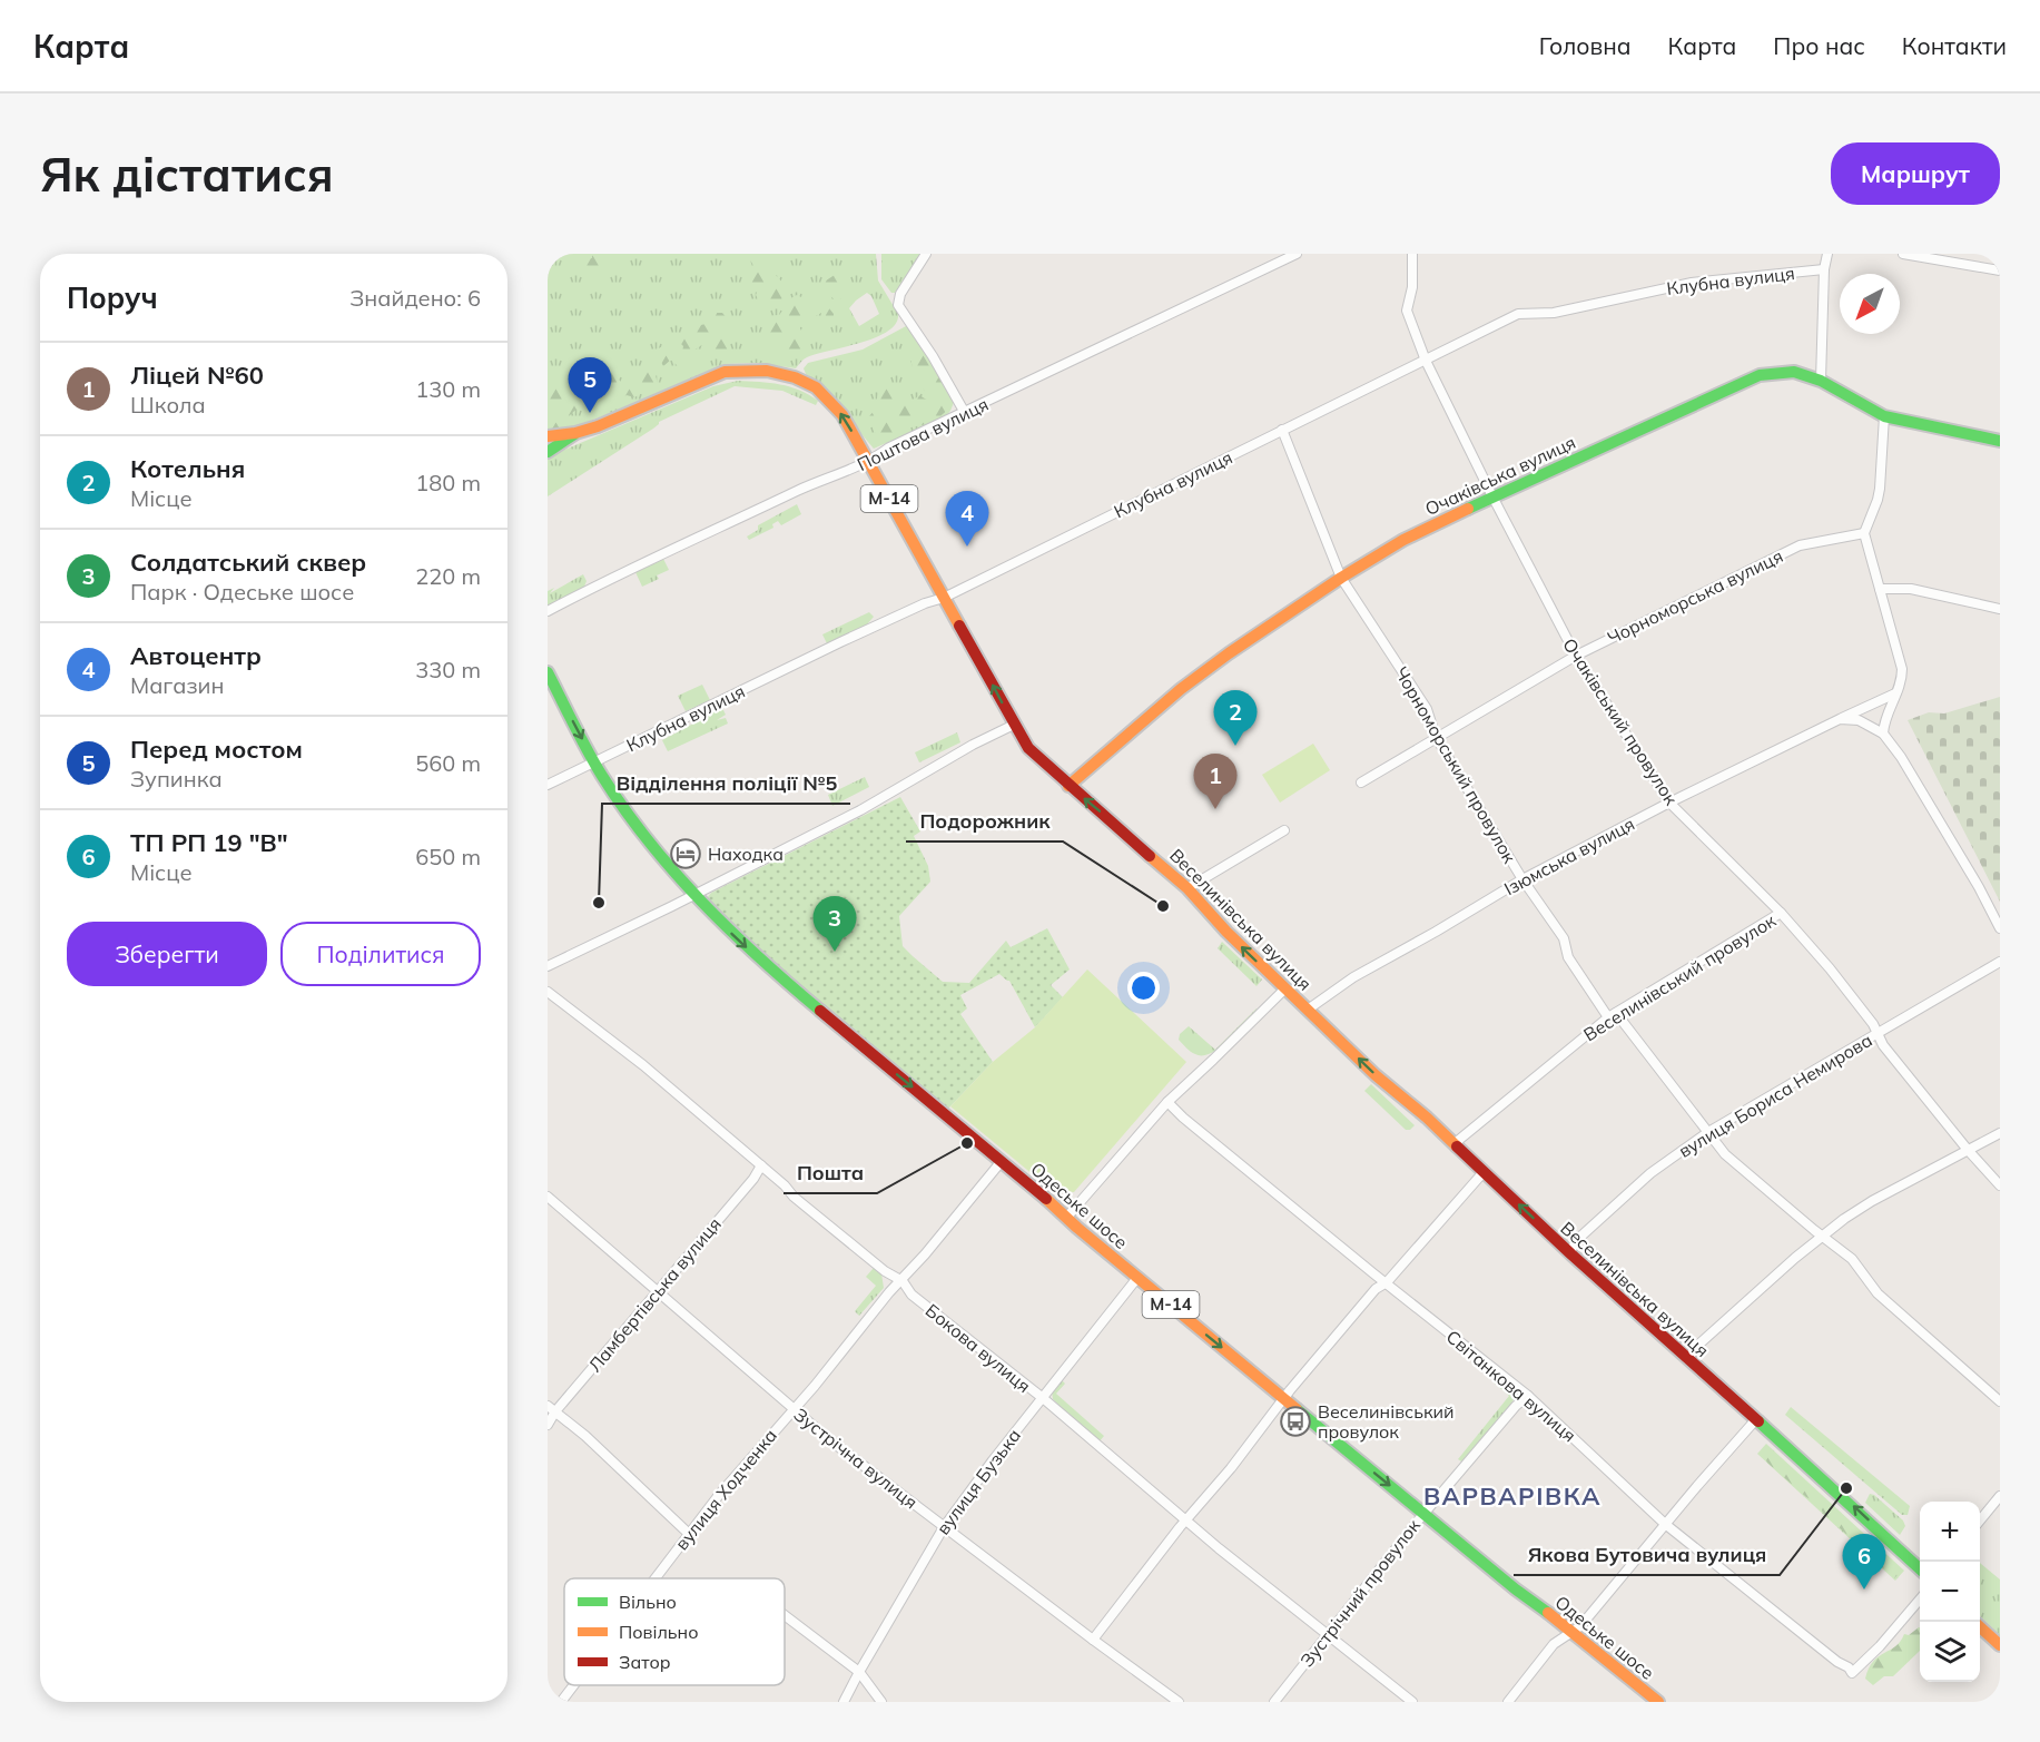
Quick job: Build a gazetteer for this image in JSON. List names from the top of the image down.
{
  "streets": {
    "main road": [
      "Очаківська вулиця",
      "М-14",
      "Веселинівська вулиця",
      "Одеське шосе"
    ],
    "street": [
      "Клубна вулиця",
      "Поштова вулиця",
      "Чорноморська вулиця",
      "Очаківський провулок",
      "Чорноморський провулок",
      "Ізюмська вулиця",
      "Веселинівський провулок",
      "вулиця Бориса Немирова",
      "Ламбертівська вулиця",
      "Бокова вулиця",
      "Світанкова вулиця",
      "Зустрічна вулиця",
      "вулиця Бузька",
      "вулиця Ходченка",
      "Зустрічний провулок"
    ]
  },
  "crossings": [
    ["Клубна вулиця", "Очаківський провулок"],
    ["Клубна вулиця", "Чорноморський провулок"],
    ["Клубна вулиця", "Веселинівська вулиця"],
    ["Клубна вулиця", "Одеське шосе"],
    ["Поштова вулиця", "Веселинівська вулиця"],
    ["Очаківська вулиця", "Очаківський провулок"],
    ["Очаківська вулиця", "Чорноморський провулок"],
    ["Очаківська вулиця", "Веселинівська вулиця"],
    ["М-14", "Веселинівська вулиця"],
    ["Чорноморська вулиця", "Очаківський провулок"],
    ["Чорноморська вулиця", "Чорноморський провулок"],
    ["Очаківський провулок", "Ізюмська вулиця"],
    ["Очаківський провулок", "Веселинівський провулок"],
    ["Очаківський провулок", "вулиця Бориса Немирова"],
    ["Чорноморський провулок", "Ізюмська вулиця"],
    ["Чорноморський провулок", "Веселинівський провулок"],
    ["Чорноморський провулок", "вулиця Бориса Немирова"],
    ["Ізюмська вулиця", "Веселинівська вулиця"],
    ["Веселинівська вулиця", "Веселинівський провулок"],
    ["Веселинівська вулиця", "вулиця Бориса Немирова"],
    ["Одеське шосе", "вулиця Бузька"],
    ["Одеське шосе", "вулиця Ходченка"],
    ["Одеське шосе", "Зустрічний провулок"],
    ["Ламбертівська вулиця", "Бокова вулиця"],
    ["Ламбертівська вулиця", "Зустрічна вулиця"],
    ["Бокова вулиця", "вулиця Бузька"],
    ["Бокова вулиця", "вулиця Ходченка"],
    ["Бокова вулиця", "Зустрічний провулок"],
    ["Світанкова вулиця", "Зустрічний провулок"],
    ["Зустрічна вулиця", "вулиця Бузька"],
    ["Зустрічна вулиця", "вулиця Ходченка"]
  ],
  "one_way": ["Веселинівська вулиця", "Одеське шосе"],
  "districts": ["ВАРВАРІВКА"],
  "places": {
    "hotel": ["Находка"],
    "other": [
      "Відділення поліції №5",
      "Подорожник",
      "Пошта",
      "Якова Бутовича вулиця"
    ],
    "bus stop": ["Веселинівський провулок"]
  },
  "legend": ["Вільно", "Повільно", "Затор"],
  "north": "bottom left",
  "page": {
    "header": "Карта",
    "nav": [
      "Головна",
      "Карта",
      "Про нас",
      "Контакти"
    ],
    "buttons": [
      "Маршрут",
      ["Зберегти", "Поділитися"]
    ],
    "title": "Як дістатися",
    "heading": ["Поруч", "Знайдено: 6"],
    "list": [
      {
        "mark": "1",
        "name": "Ліцей №60",
        "note": "Школа",
        "value": "130 m"
      },
      {
        "mark": "2",
        "name": "Котельня",
        "note": "Місце",
        "value": "180 m"
      },
      {
        "mark": "3",
        "name": "Солдатський сквер",
        "note": "Парк · Одеське шосе",
        "value": "220 m"
      },
      {
        "mark": "4",
        "name": "Автоцентр",
        "note": "Магазин",
        "value": "330 m"
      },
      {
        "mark": "5",
        "name": "Перед мостом",
        "note": "Зупинка",
        "value": "560 m"
      },
      {
        "mark": "6",
        "name": "ТП РП 19 \"В\"",
        "note": "Місце",
        "value": "650 m"
      }
    ],
    "pins": [
      "5",
      "4",
      "2",
      "1",
      "3",
      "6"
    ],
    "map_buttons": ["+", "−"]
  }
}
